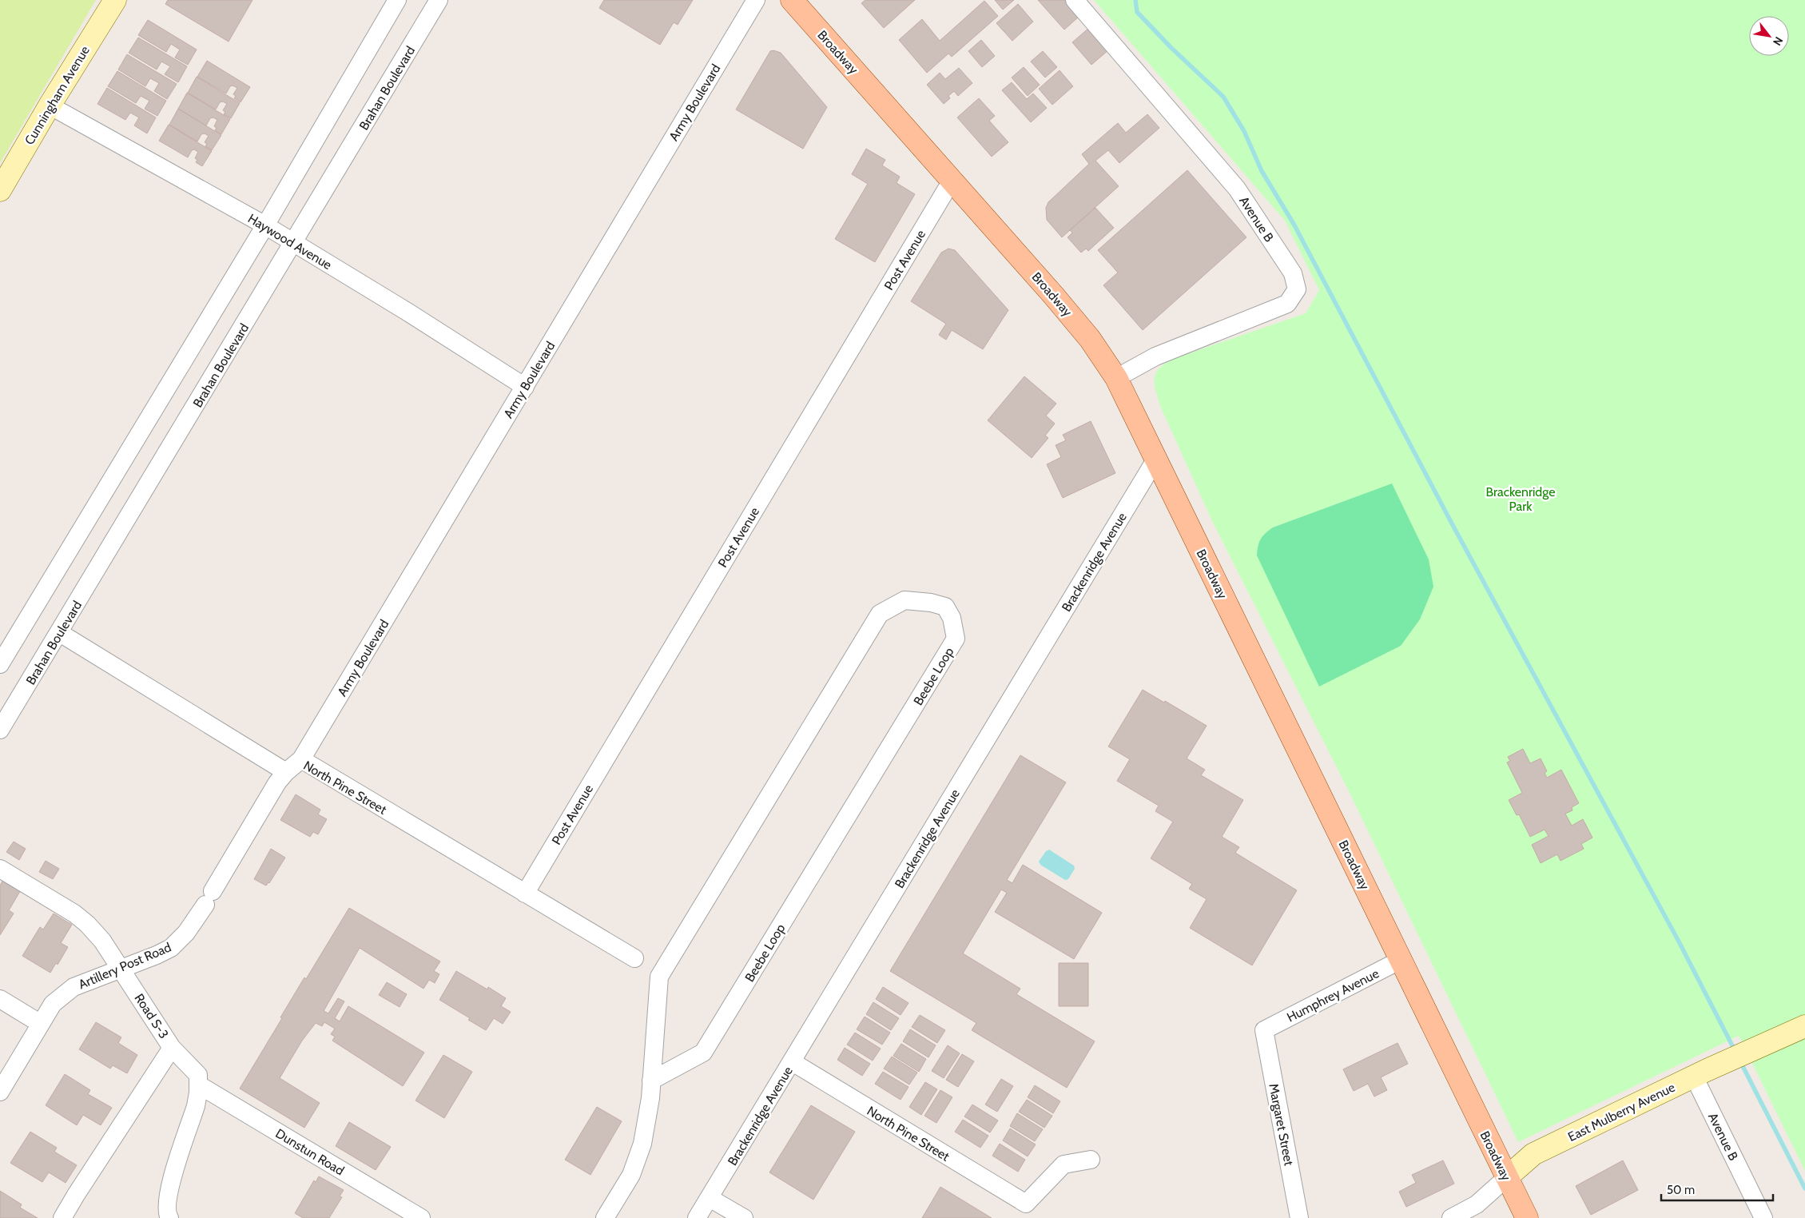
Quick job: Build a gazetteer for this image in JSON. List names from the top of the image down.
{
  "streets": {
    "main road": ["Broadway"],
    "street": [
      "Brahan Boulevard",
      "Cunningham Avenue",
      "Army Boulevard",
      "Avenue B",
      "Haywood Avenue",
      "Post Avenue",
      "Brackenridge Avenue",
      "Beebe Loop",
      "North Pine Street",
      "Artillery Post Road",
      "Humphrey Avenue",
      "Road S-3",
      "East Mulberry Avenue",
      "Margaret Street",
      "Dunstun Road"
    ]
  },
  "crossings": [
    ["Broadway", "Avenue B"],
    ["Broadway", "Post Avenue"],
    ["Broadway", "Brackenridge Avenue"],
    ["Broadway", "Humphrey Avenue"],
    ["Broadway", "East Mulberry Avenue"],
    ["Brahan Boulevard", "Haywood Avenue"],
    ["Brahan Boulevard", "North Pine Street"],
    ["Cunningham Avenue", "Haywood Avenue"],
    ["Army Boulevard", "Haywood Avenue"],
    ["Army Boulevard", "North Pine Street"],
    ["Avenue B", "East Mulberry Avenue"],
    ["Post Avenue", "North Pine Street"],
    ["Brackenridge Avenue", "North Pine Street"],
    ["North Pine Street", "Artillery Post Road"],
    ["Artillery Post Road", "Road S-3"],
    ["Humphrey Avenue", "Margaret Street"]
  ],
  "parks": ["Brackenridge Park"],
  "scale_bar": "50 m",
  "north": "bottom right"
}
